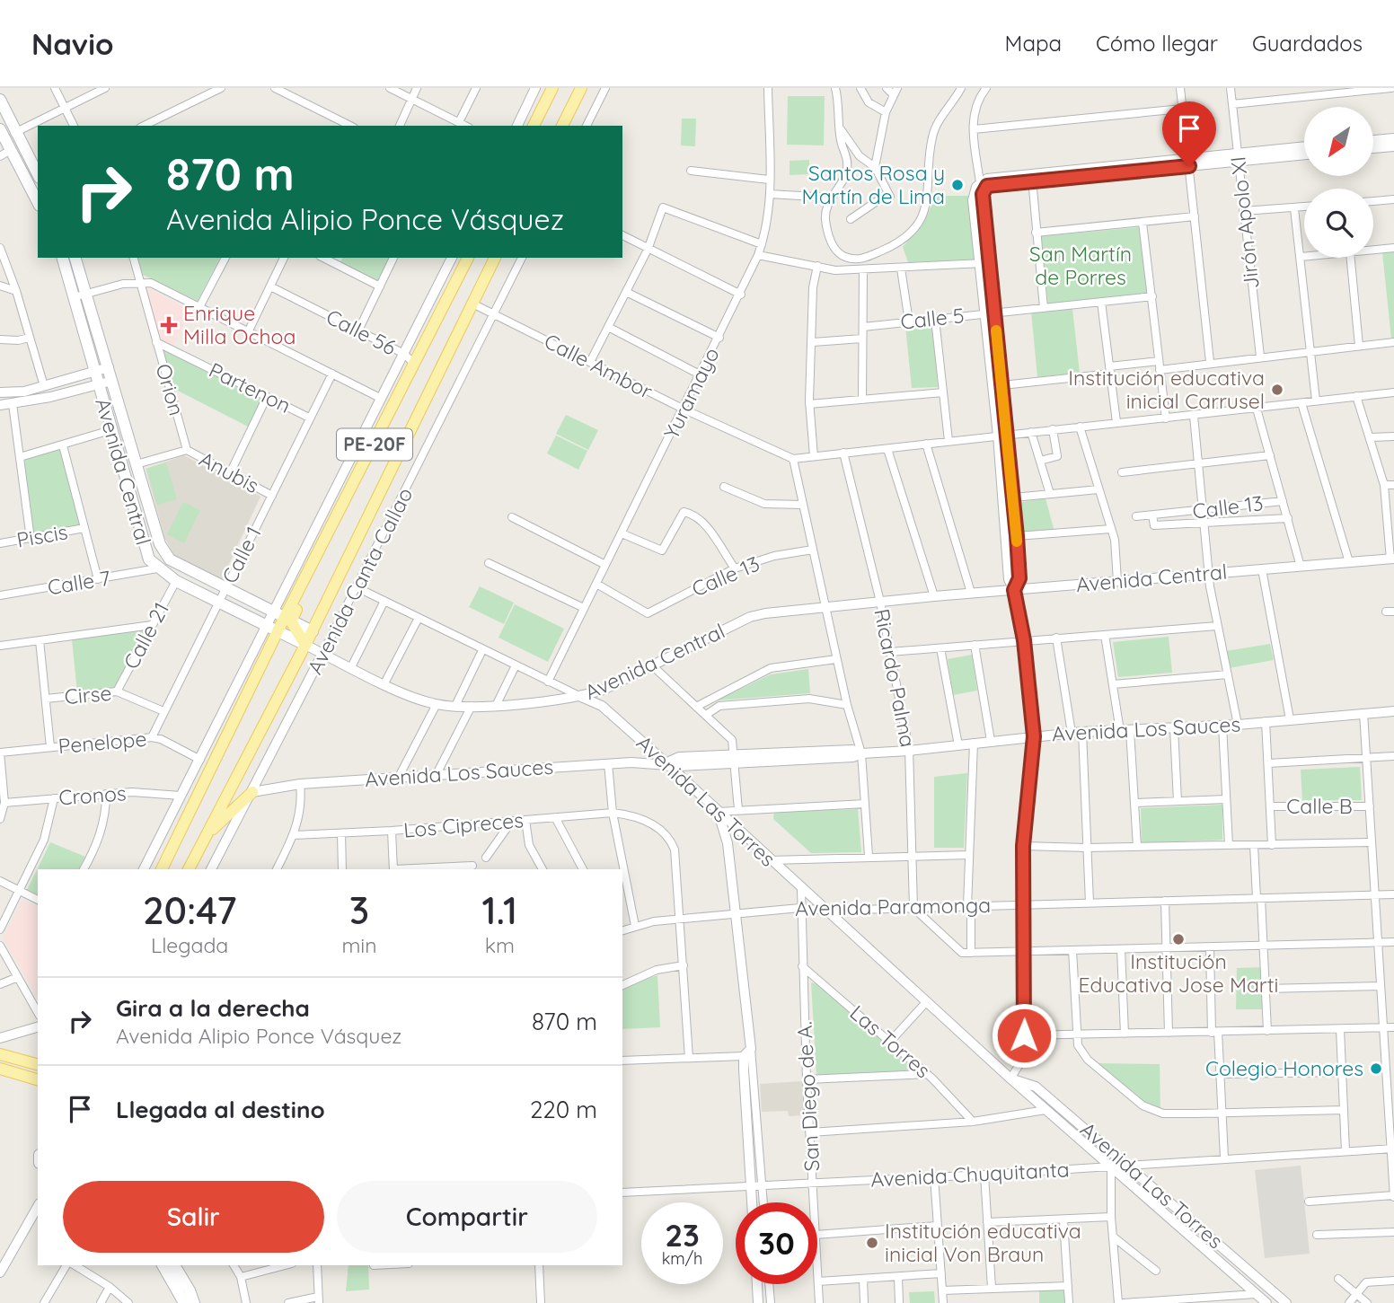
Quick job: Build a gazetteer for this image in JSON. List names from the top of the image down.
{
  "streets": {
    "main road": ["PE-20F", "Avenida Central", "Avenida Canta Callao"],
    "street": [
      "Jirón Apolo XI",
      "Calle 5",
      "Calle 56",
      "Calle Ambor",
      "Partenon",
      "Orion",
      "Yuramayo",
      "Anubis",
      "Calle 13",
      "Piscis",
      "Calle 1",
      "Calle 7",
      "Calle 21",
      "Ricardo Palma",
      "Cirse",
      "Avenida Los Sauces",
      "Penelope",
      "Cronos",
      "Avenida Las Torres",
      "Calle B",
      "Los Cipreces",
      "Avenida Paramonga",
      "Las Torres",
      "San Diego de A.",
      "Avenida Chuquitanta"
    ]
  },
  "crossings": [
    ["Calle 56", "PE-20F"],
    ["Calle Ambor", "Yuramayo"],
    ["Calle Ambor", "Avenida Canta Callao"],
    ["Partenon", "Orion"],
    ["Partenon", "Calle 1"],
    ["Orion", "Anubis"],
    ["Yuramayo", "Calle 13"],
    ["Yuramayo", "Avenida Las Torres"],
    ["PE-20F", "Avenida Central"],
    ["Avenida Central", "Calle 1"],
    ["Avenida Central", "Avenida Canta Callao"],
    ["Avenida Central", "Calle 7"],
    ["Avenida Central", "Calle 21"],
    ["Avenida Central", "Ricardo Palma"],
    ["Avenida Central", "Avenida Las Torres"],
    ["Anubis", "Calle 1"],
    ["Calle 1", "Cirse"],
    ["Calle 1", "Penelope"],
    ["Avenida Canta Callao", "Avenida Los Sauces"],
    ["Avenida Canta Callao", "Avenida Las Torres"],
    ["Calle 21", "Cirse"],
    ["Ricardo Palma", "Avenida Los Sauces"],
    ["Ricardo Palma", "Avenida Paramonga"],
    ["Avenida Los Sauces", "Avenida Las Torres"],
    ["Avenida Las Torres", "Avenida Paramonga"],
    ["Avenida Las Torres", "San Diego de A."],
    ["Avenida Las Torres", "Avenida Chuquitanta"],
    ["Los Cipreces", "Avenida Paramonga"],
    ["Avenida Paramonga", "San Diego de A."],
    ["Las Torres", "San Diego de A."],
    ["San Diego de A.", "Avenida Chuquitanta"]
  ],
  "parks": ["San Martín de Porres"],
  "places": {
    "other": [
      "Santos Rosa y Martín de Lima",
      "Institución educativa inicial Carrusel",
      "Institución Educativa Jose Marti",
      "Colegio Honores",
      "Institución educativa inicial Von Braun"
    ],
    "health": ["Enrique Milla Ochoa"]
  },
  "north": "bottom left",
  "page": {
    "header": "Navio",
    "nav": ["Mapa", "Cómo llegar", "Guardados"],
    "turn": ["870 m", "Avenida Alipio Ponce Vásquez"],
    "eta": [
      "20:47",
      "Llegada",
      "3",
      "min",
      "1.1",
      "km"
    ],
    "list": [
      {
        "name": "Gira a la derecha",
        "note": "Avenida Alipio Ponce Vásquez",
        "value": "870 m"
      },
      {
        "name": "Llegada al destino",
        "value": "220 m"
      }
    ],
    "buttons": ["Salir", "Compartir"],
    "speed": "23 km/h",
    "limit": "30"
  }
}
